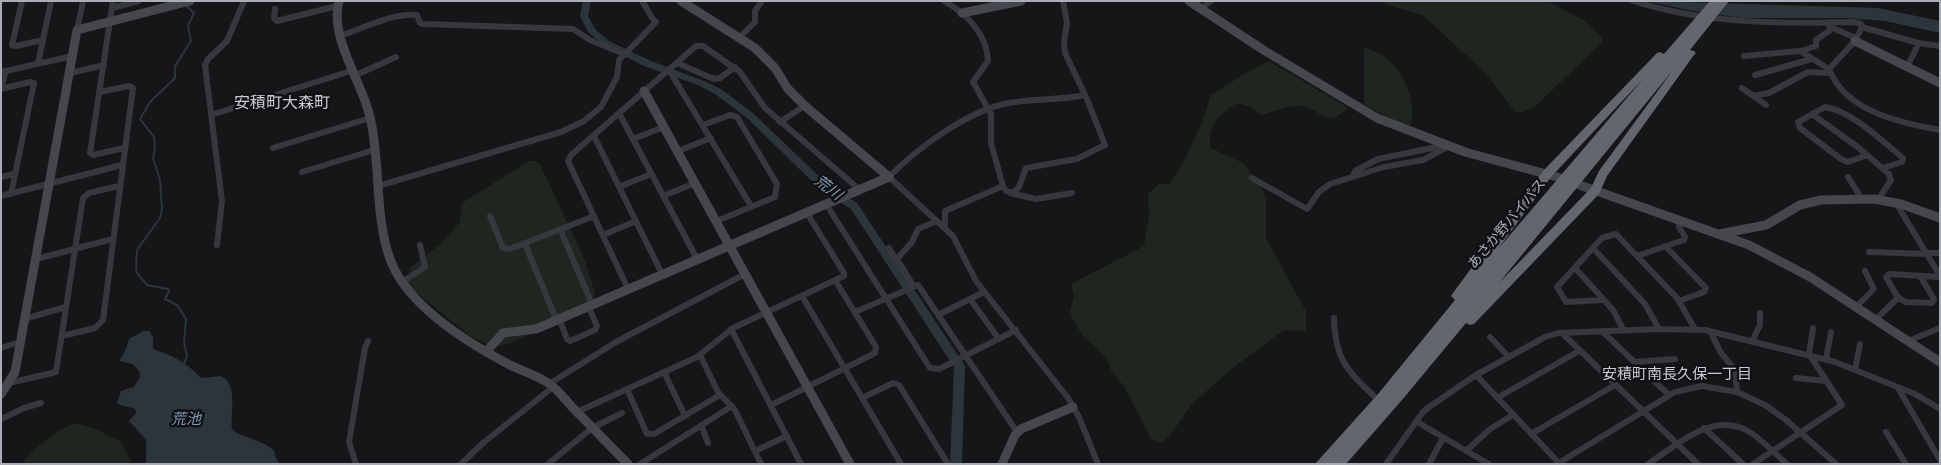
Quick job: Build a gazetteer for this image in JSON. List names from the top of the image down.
{
  "streets": {
    "highway": ["あさか野バイパス"]
  },
  "districts": ["安積町大森町", "安積町南長久保一丁目"],
  "water": ["荒川", "荒池"]
}
